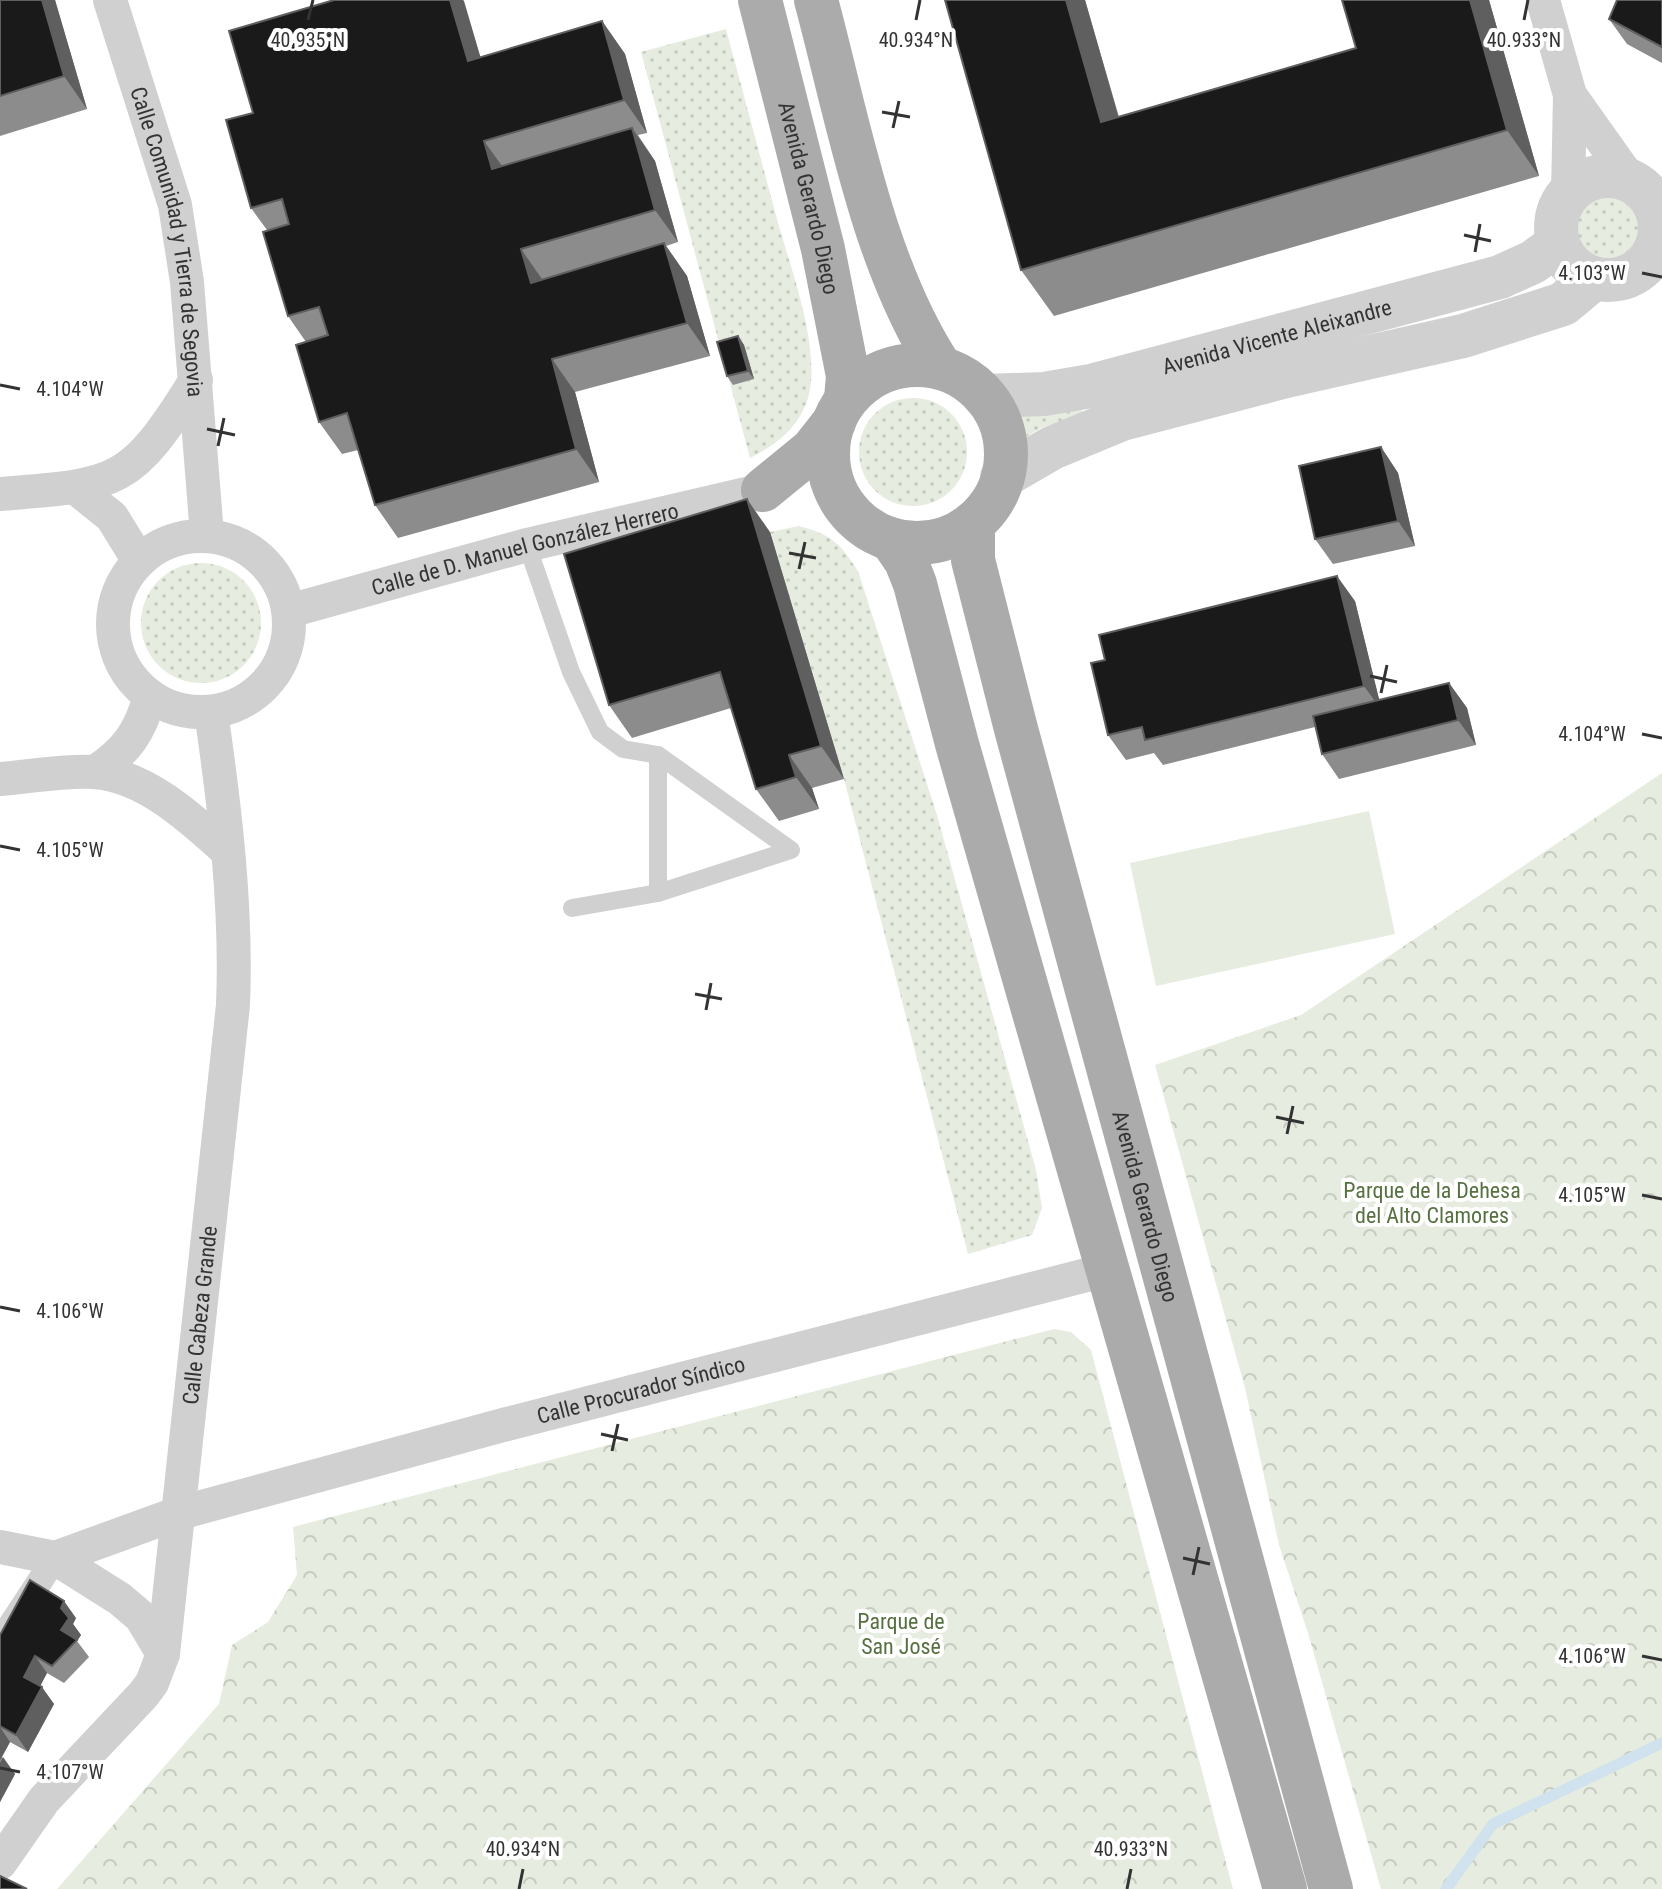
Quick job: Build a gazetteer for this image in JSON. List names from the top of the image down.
{
  "streets": {
    "main road": ["Avenida Gerardo Diego"],
    "street": [
      "Calle Comunidad y Tierra de Segovia",
      "Avenida Vicente Aleixandre",
      "Calle de D. Manuel González Herrero",
      "Calle Cabeza Grande",
      "Calle Procurador Síndico"
    ]
  },
  "crossings": [
    ["Avenida Gerardo Diego", "Avenida Vicente Aleixandre"],
    ["Calle Comunidad y Tierra de Segovia", "Calle de D. Manuel González Herrero"],
    ["Calle Comunidad y Tierra de Segovia", "Calle Cabeza Grande"],
    ["Calle de D. Manuel González Herrero", "Calle Cabeza Grande"],
    ["Calle Cabeza Grande", "Calle Procurador Síndico"]
  ],
  "parks": ["Parque de la Dehesa del Alto Clamores", "Parque de San José"],
  "coordinates": [
    "40.935°N",
    "40.934°N",
    "40.933°N",
    "4.103°W",
    "4.104°W",
    "4.105°W",
    "4.106°W",
    "4.107°W"
  ]
}
